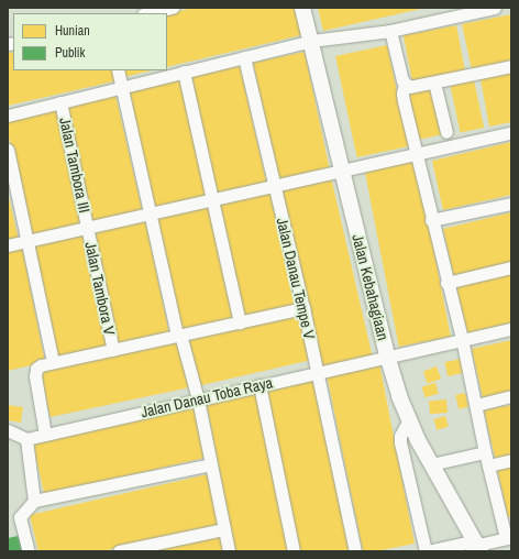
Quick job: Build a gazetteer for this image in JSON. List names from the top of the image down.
{
  "streets": {
    "street": [
      "Jalan Tambora III",
      "Jalan Danau Tempe V",
      "Jalan Kebahagiaan",
      "Jalan Tambora V",
      "Jalan Danau Toba Raya"
    ]
  },
  "crossings": [
    ["Jalan Tambora III", "Jalan Tambora V"],
    ["Jalan Danau Tempe V", "Jalan Danau Toba Raya"],
    ["Jalan Kebahagiaan", "Jalan Danau Toba Raya"]
  ],
  "legend": ["Hunian", "Publik"]
}
